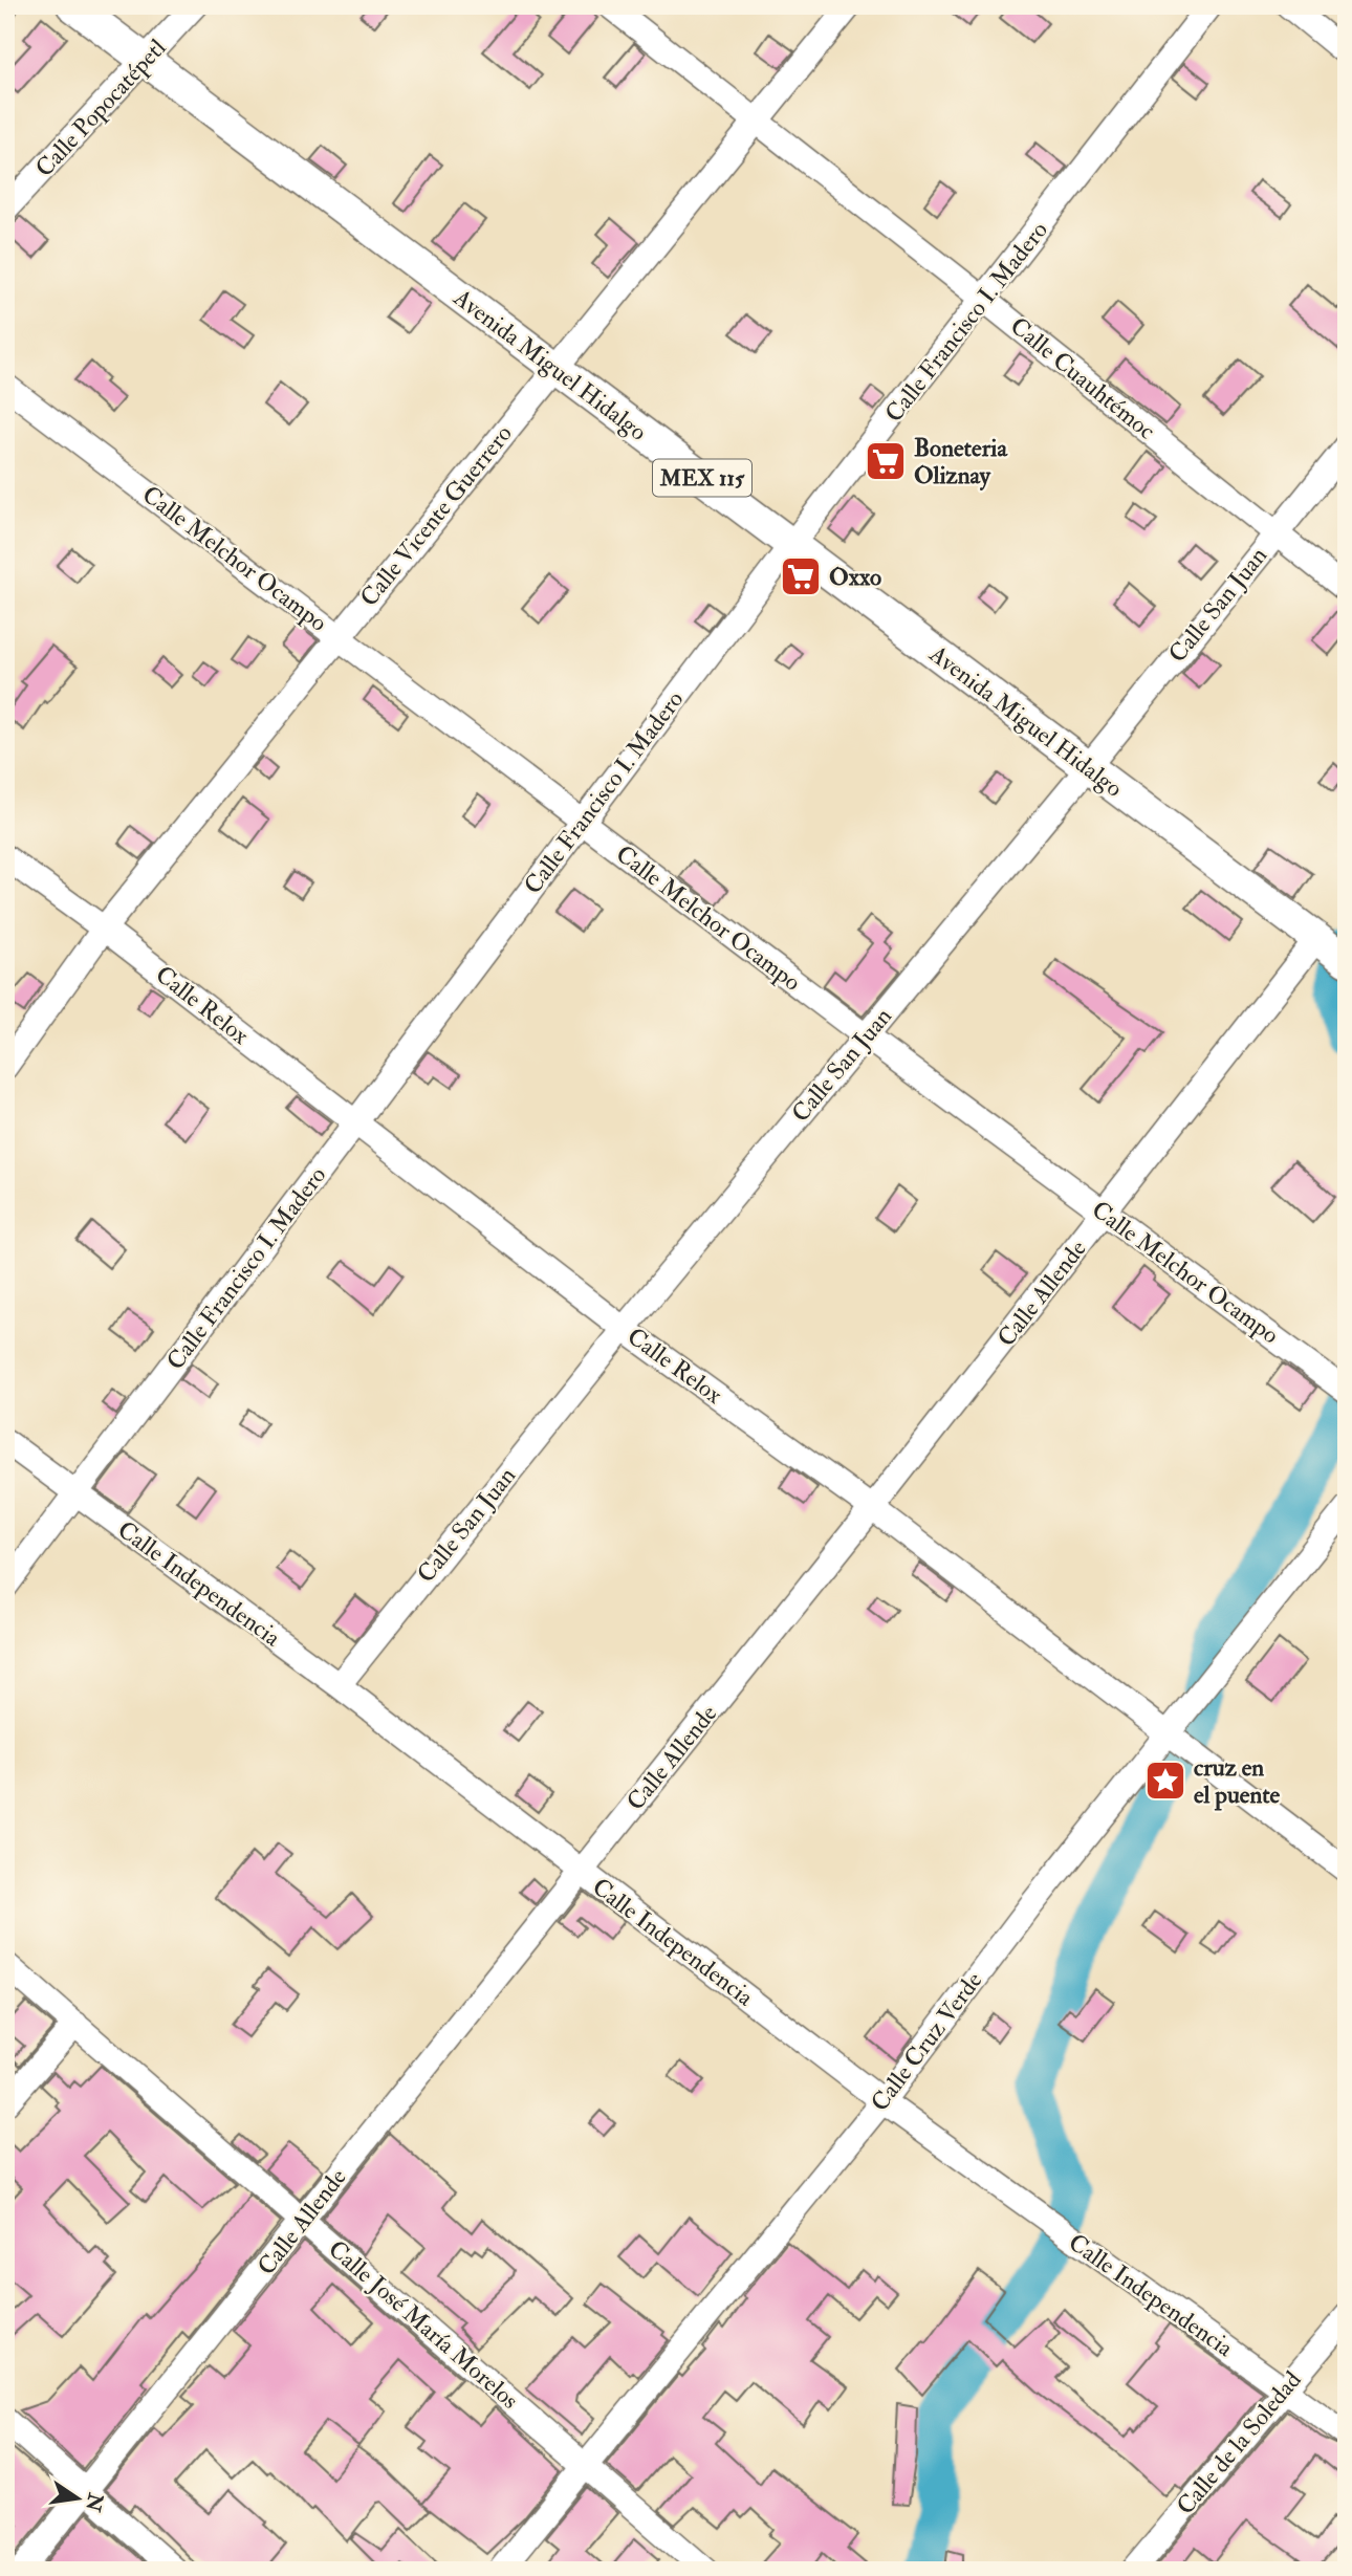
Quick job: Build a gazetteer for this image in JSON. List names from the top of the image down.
{
  "streets": {
    "main road": ["Avenida Miguel Hidalgo", "MEX 115"],
    "street": [
      "Calle Popocatépetl",
      "Calle Francisco I. Madero",
      "Calle Cuauhtémoc",
      "Calle Vicente Guerrero",
      "Calle Melchor Ocampo",
      "Calle San Juan",
      "Calle Relox",
      "Calle Allende",
      "Calle Independencia",
      "Calle Cruz Verde",
      "Calle José María Morelos",
      "Calle de la Soledad"
    ]
  },
  "crossings": [
    ["Calle Popocatépetl", "Avenida Miguel Hidalgo"],
    ["Calle Francisco I. Madero", "Avenida Miguel Hidalgo"],
    ["Calle Francisco I. Madero", "Calle Cuauhtémoc"],
    ["Calle Francisco I. Madero", "Calle Melchor Ocampo"],
    ["Calle Francisco I. Madero", "Calle Relox"],
    ["Calle Francisco I. Madero", "Calle Independencia"],
    ["Avenida Miguel Hidalgo", "Calle Vicente Guerrero"],
    ["Avenida Miguel Hidalgo", "Calle San Juan"],
    ["Avenida Miguel Hidalgo", "Calle Allende"],
    ["Calle Cuauhtémoc", "Calle Vicente Guerrero"],
    ["Calle Cuauhtémoc", "Calle San Juan"],
    ["Calle Vicente Guerrero", "Calle Melchor Ocampo"],
    ["Calle Vicente Guerrero", "Calle Relox"],
    ["Calle Melchor Ocampo", "Calle San Juan"],
    ["Calle Melchor Ocampo", "Calle Allende"],
    ["Calle San Juan", "Calle Relox"],
    ["Calle San Juan", "Calle Independencia"],
    ["Calle Relox", "Calle Allende"],
    ["Calle Relox", "Calle Cruz Verde"],
    ["Calle Allende", "Calle Independencia"],
    ["Calle Allende", "Calle José María Morelos"],
    ["Calle Independencia", "Calle Cruz Verde"],
    ["Calle Independencia", "Calle de la Soledad"],
    ["Calle Cruz Verde", "Calle José María Morelos"]
  ],
  "places": {
    "supermarket": ["Boneteria Oliznay", "Oxxo"],
    "place": ["cruz en el puente"]
  },
  "north": "right"
}
